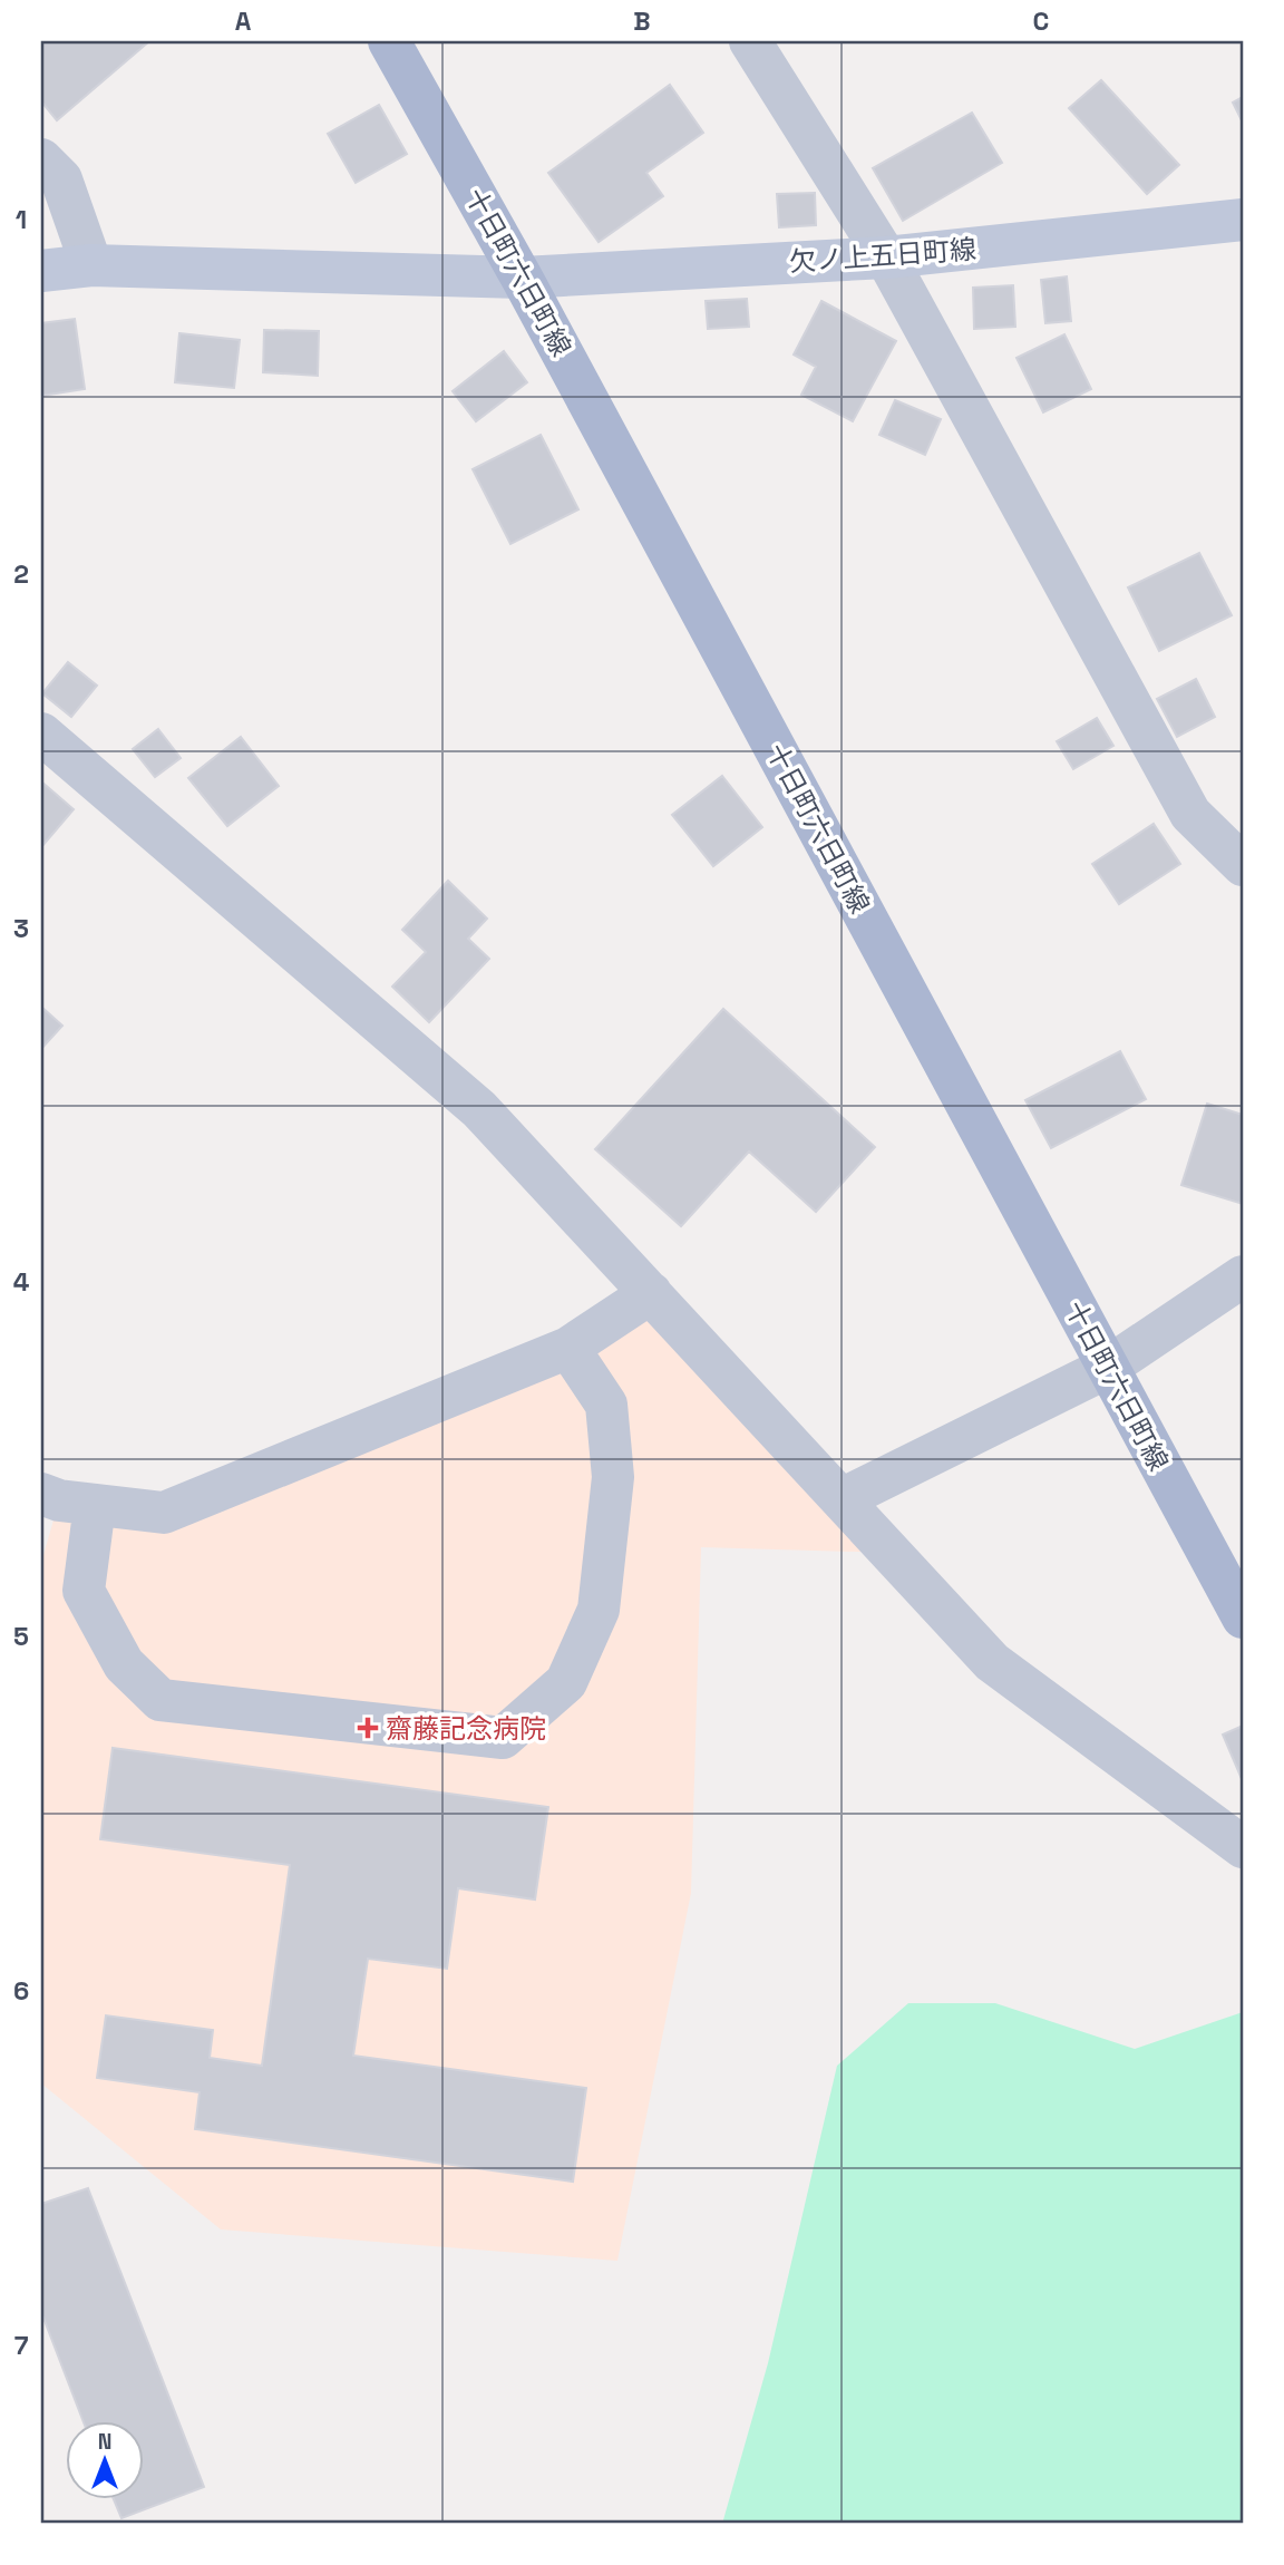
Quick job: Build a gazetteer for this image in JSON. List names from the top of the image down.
{
  "streets": {
    "main road": ["欠ノ上五日町線", "十日町六日町線"]
  },
  "crossings": [
    ["欠ノ上五日町線", "十日町六日町線"]
  ],
  "places": {
    "health": ["齋藤記念病院"]
  },
  "north": "top",
  "grid": {
    "columns": ["A", "B", "C"],
    "rows": [
      "1",
      "2",
      "3",
      "4",
      "5",
      "6",
      "7"
    ]
  }
}
